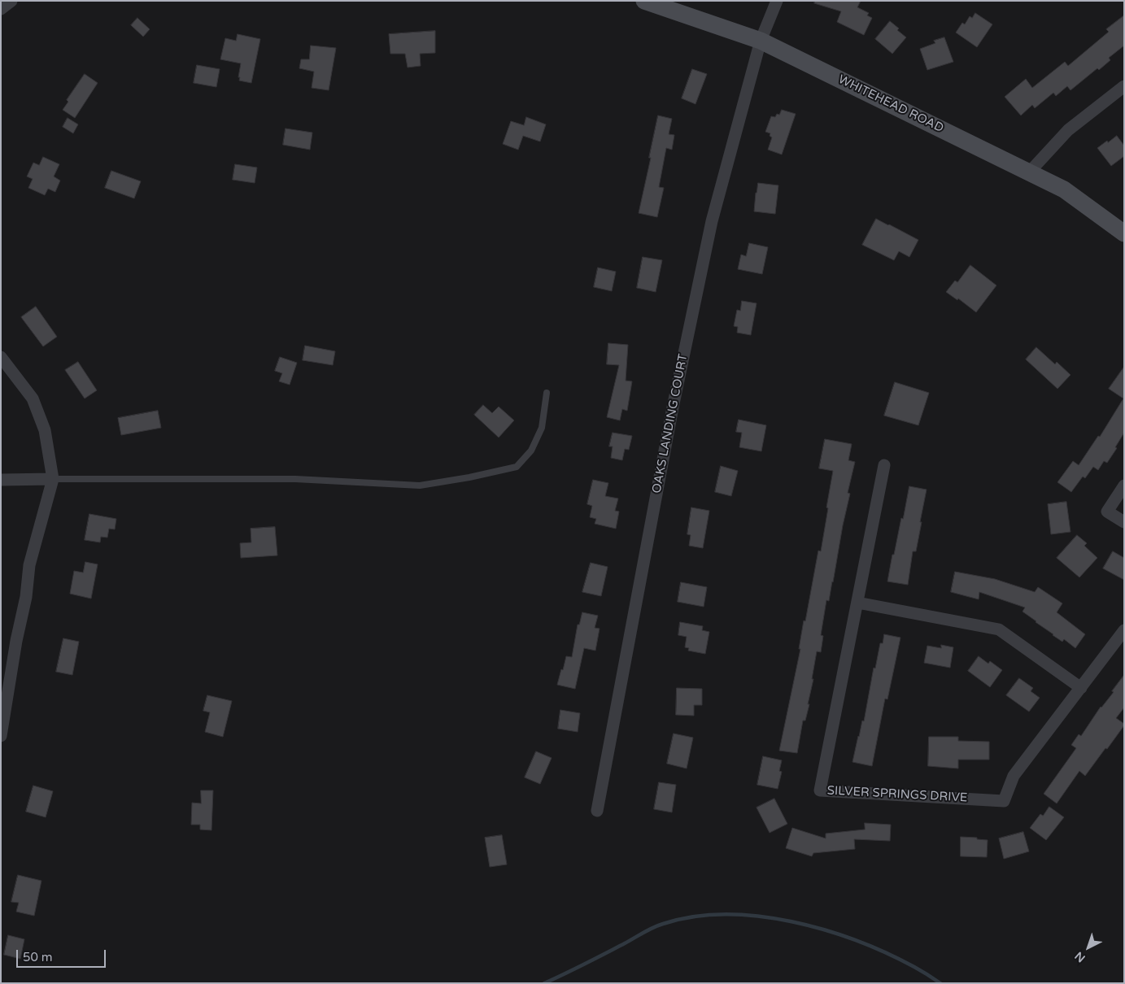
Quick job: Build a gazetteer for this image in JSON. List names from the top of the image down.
{
  "streets": {
    "street": ["WHITEHEAD ROAD", "OAKS LANDING COURT", "SILVER SPRINGS DRIVE"]
  },
  "crossings": [
    ["WHITEHEAD ROAD", "OAKS LANDING COURT"]
  ],
  "scale_bar": "50 m",
  "north": "bottom left"
}
